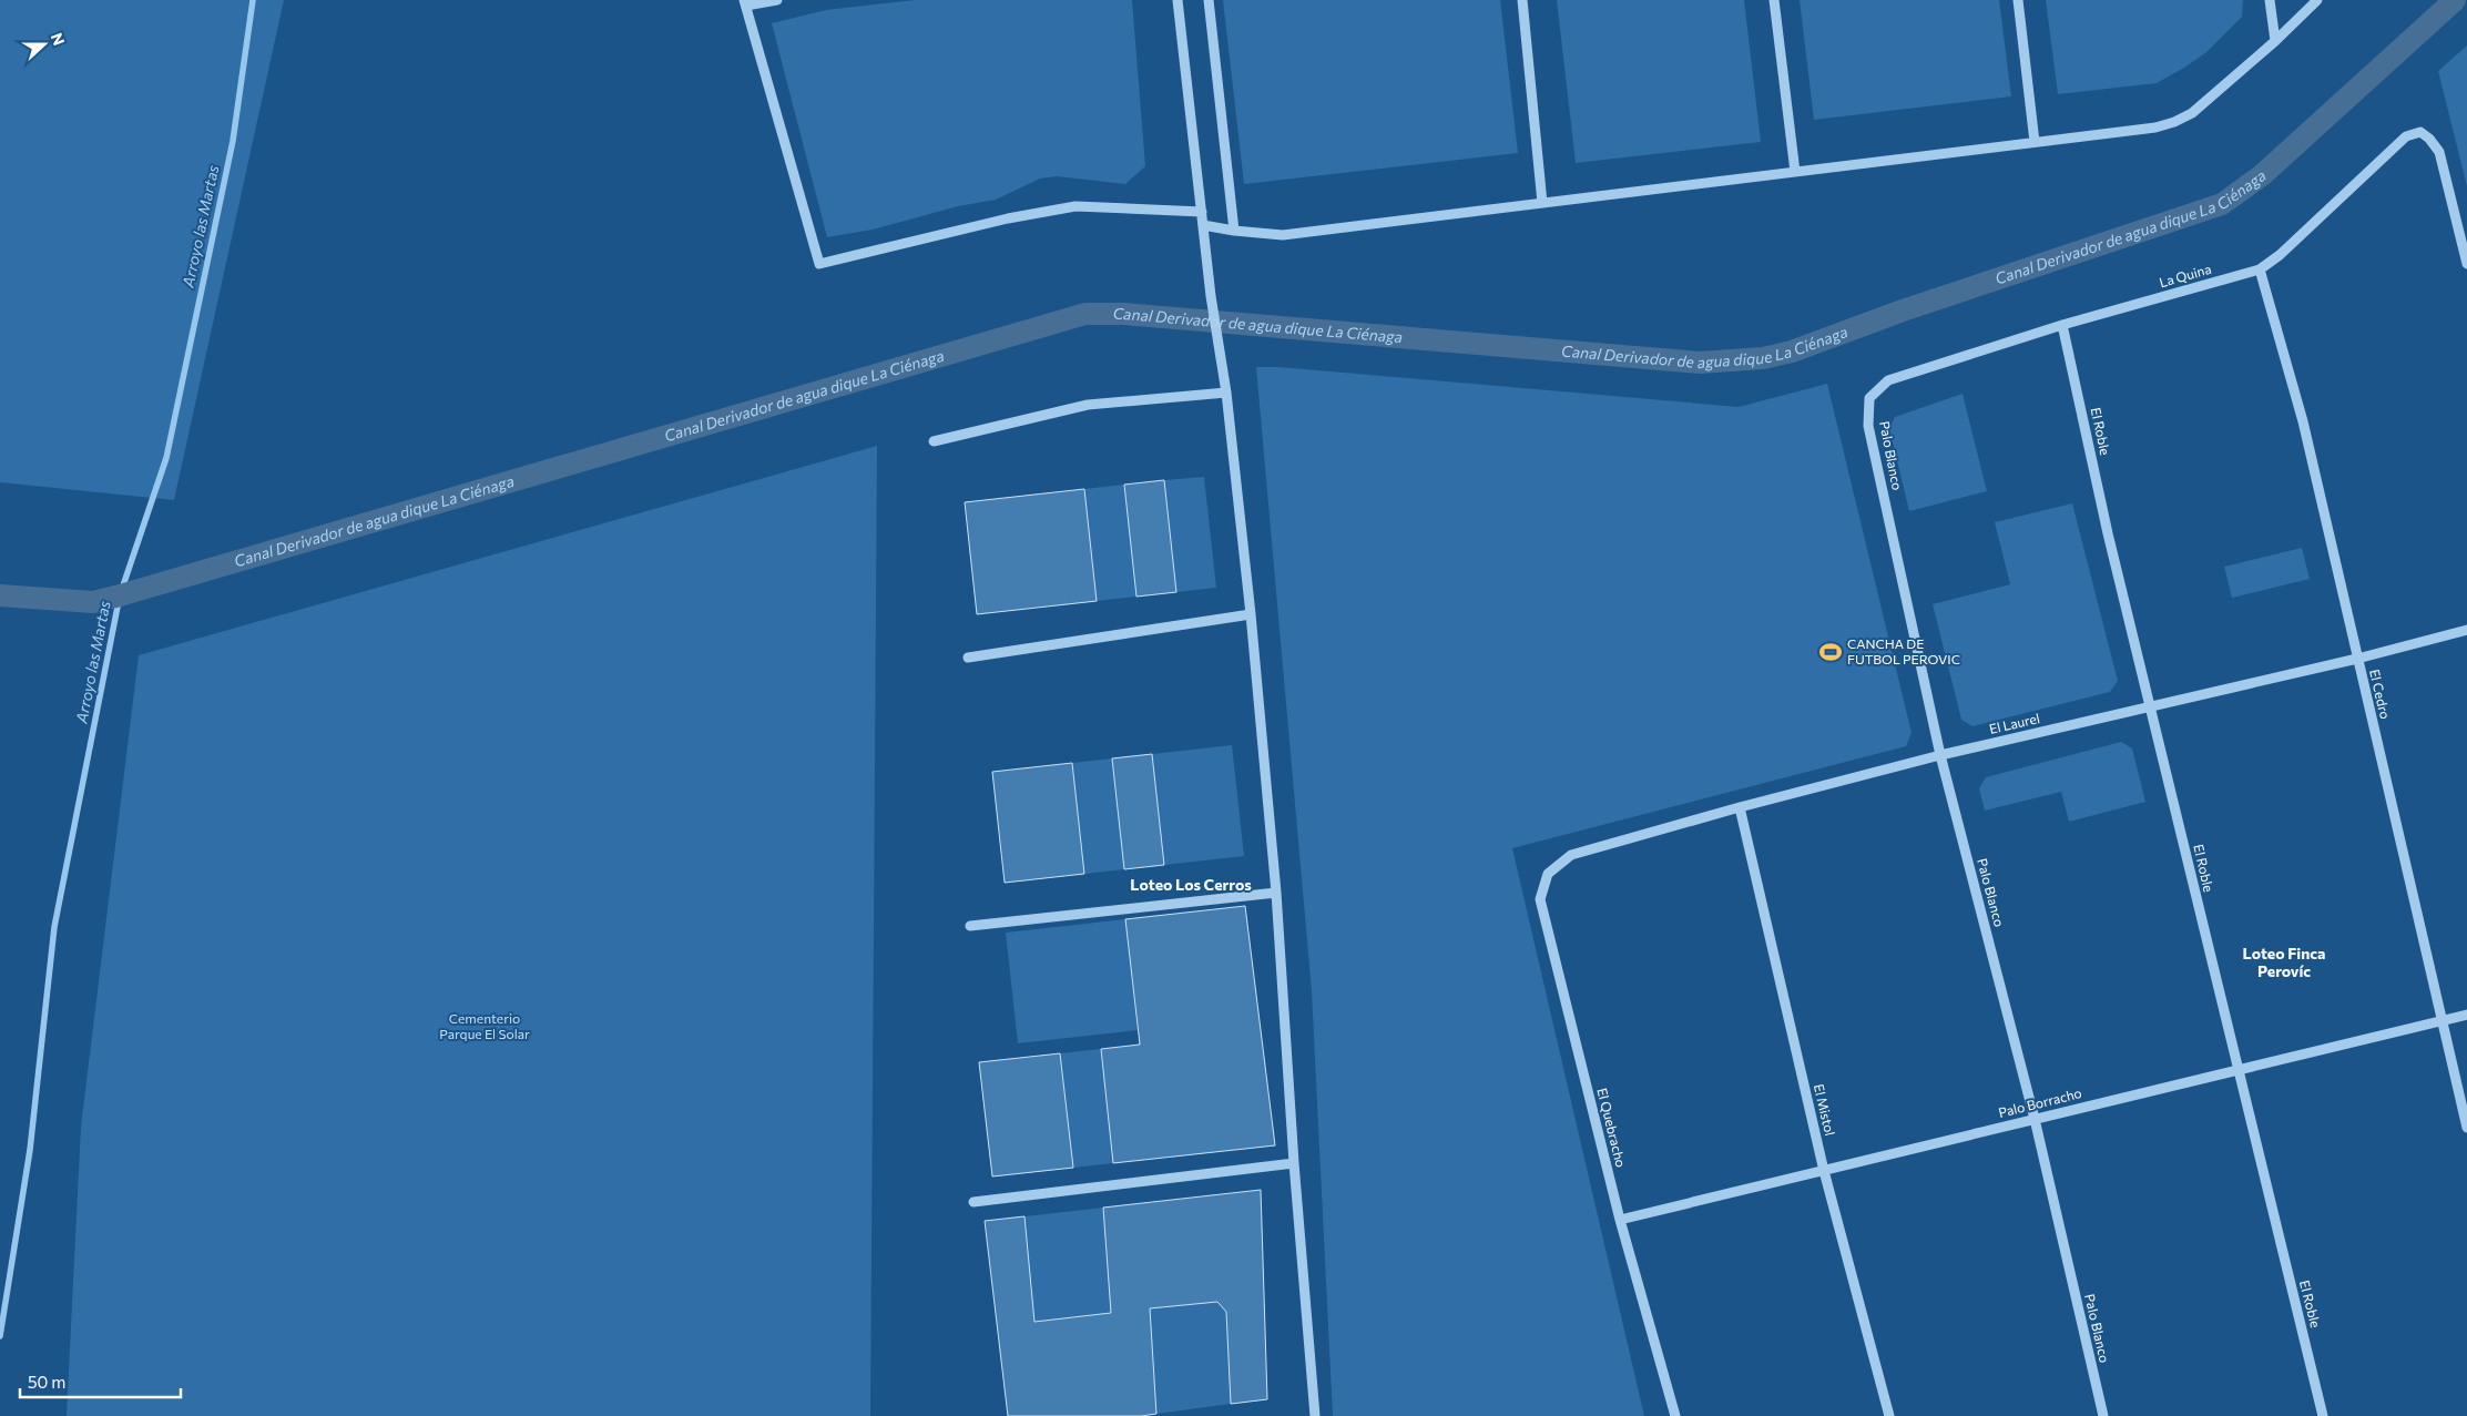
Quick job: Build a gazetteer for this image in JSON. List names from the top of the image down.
{
  "streets": {
    "street": [
      "La Quina",
      "El Roble",
      "Palo Blanco",
      "El Cedro",
      "El Laurel",
      "Palo Borracho",
      "El Mistol",
      "El Quebracho"
    ]
  },
  "crossings": [
    ["La Quina", "El Roble"],
    ["La Quina", "Palo Blanco"],
    ["La Quina", "El Cedro"],
    ["El Roble", "El Laurel"],
    ["El Roble", "Palo Borracho"],
    ["Palo Blanco", "El Laurel"],
    ["Palo Blanco", "Palo Borracho"],
    ["El Cedro", "El Laurel"],
    ["El Cedro", "Palo Borracho"],
    ["El Laurel", "El Mistol"],
    ["El Laurel", "El Quebracho"],
    ["Palo Borracho", "El Mistol"],
    ["Palo Borracho", "El Quebracho"]
  ],
  "districts": ["Loteo Los Cerros", "Loteo Finca Perovíc"],
  "water": ["Canal Derivador de agua dique La Ciénaga", "Arroyo las Martas"],
  "parks": ["Cementerio Parque El Solar"],
  "places": {
    "sports": ["CANCHA DE FUTBOL PEROVIC"]
  },
  "scale_bar": "50 m",
  "north": "right"
}
